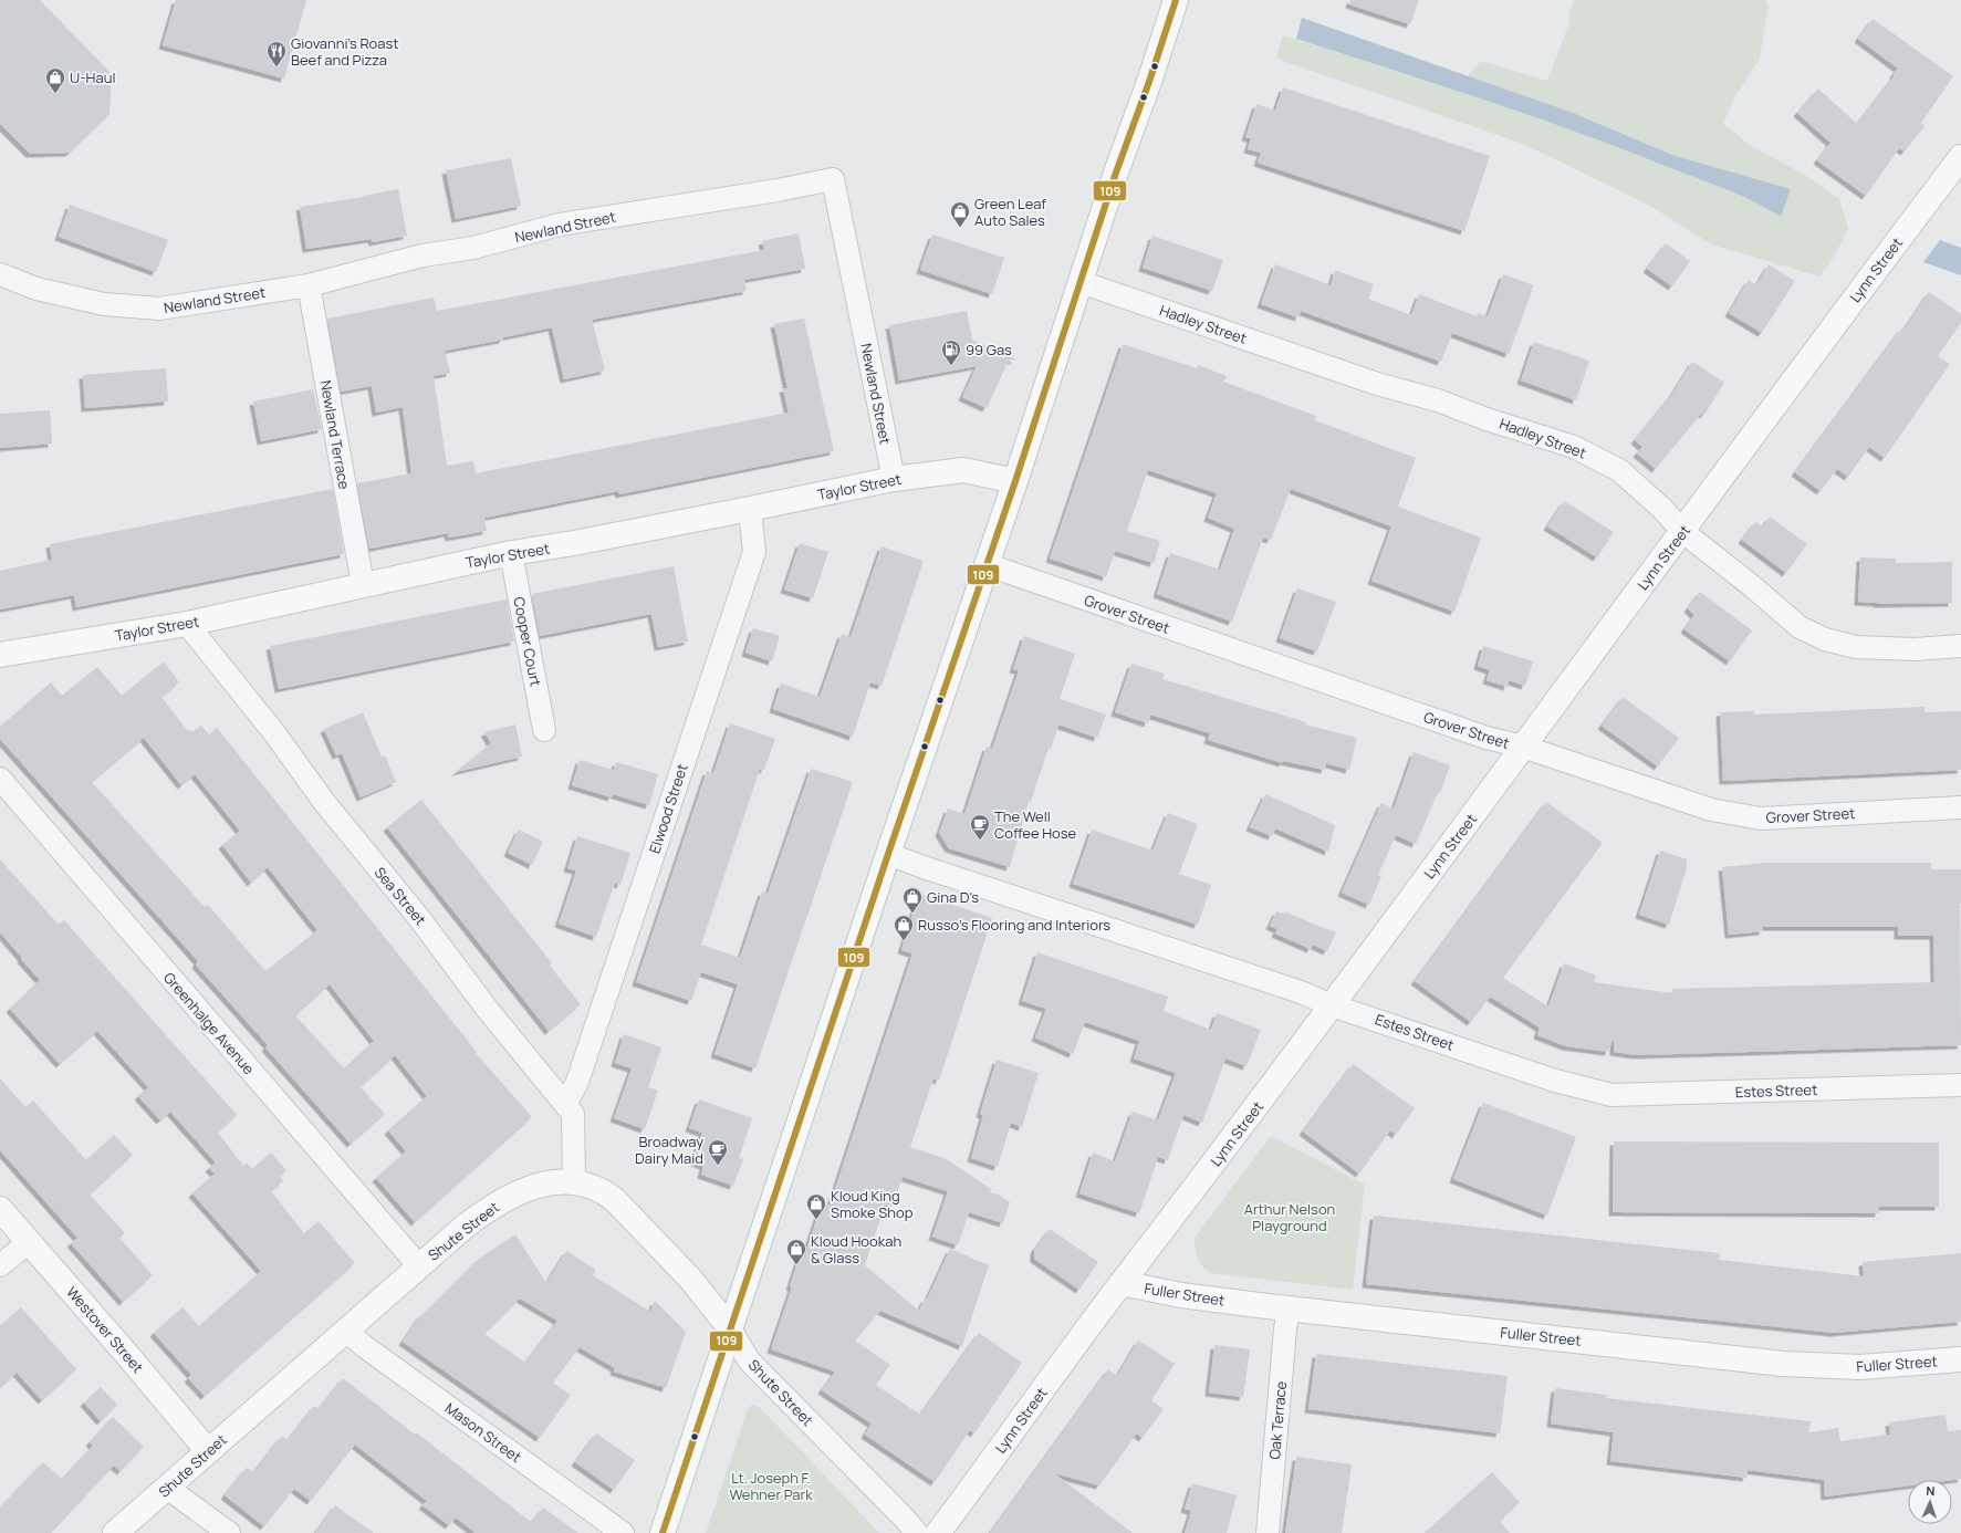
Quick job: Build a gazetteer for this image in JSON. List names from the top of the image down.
{
  "streets": {
    "main road": [
      "Lynn Street",
      "Taylor Street",
      "Shute Street",
      "Fuller Street",
      "Westover Street"
    ],
    "street": [
      "Newland Street",
      "Hadley Street",
      "Newland Terrace",
      "Grover Street",
      "Cooper Court",
      "Elwood Street",
      "Sea Street",
      "Greenhalge Avenue",
      "Estes Street",
      "Oak Terrace",
      "Mason Street"
    ]
  },
  "crossings": [
    ["Newland Street", "Newland Terrace"],
    ["Newland Street", "Taylor Street"],
    ["Lynn Street", "Hadley Street"],
    ["Lynn Street", "Grover Street"],
    ["Lynn Street", "Estes Street"],
    ["Lynn Street", "Fuller Street"],
    ["Newland Terrace", "Taylor Street"],
    ["Taylor Street", "Cooper Court"],
    ["Taylor Street", "Elwood Street"],
    ["Taylor Street", "Sea Street"],
    ["Elwood Street", "Sea Street"],
    ["Sea Street", "Shute Street"],
    ["Greenhalge Avenue", "Shute Street"],
    ["Shute Street", "Westover Street"],
    ["Shute Street", "Mason Street"],
    ["Fuller Street", "Oak Terrace"]
  ],
  "parks": ["Arthur Nelson Playground", "Lt. Joseph F. Wehner Park"],
  "places": {
    "restaurant": ["Giovanni's Roast Beef and Pizza"],
    "shop": [
      "U-Haul",
      "Green Leaf Auto Sales",
      "Gina D's",
      "Russo's Flooring and Interiors",
      "Kloud King Smoke Shop",
      "Kloud Hookah & Glass"
    ],
    "fuel station": ["99 Gas"],
    "cafe": ["The Well Coffee Hose", "Broadway Dairy Maid"]
  },
  "lines": ["transit line 109"],
  "north": "top"
}
